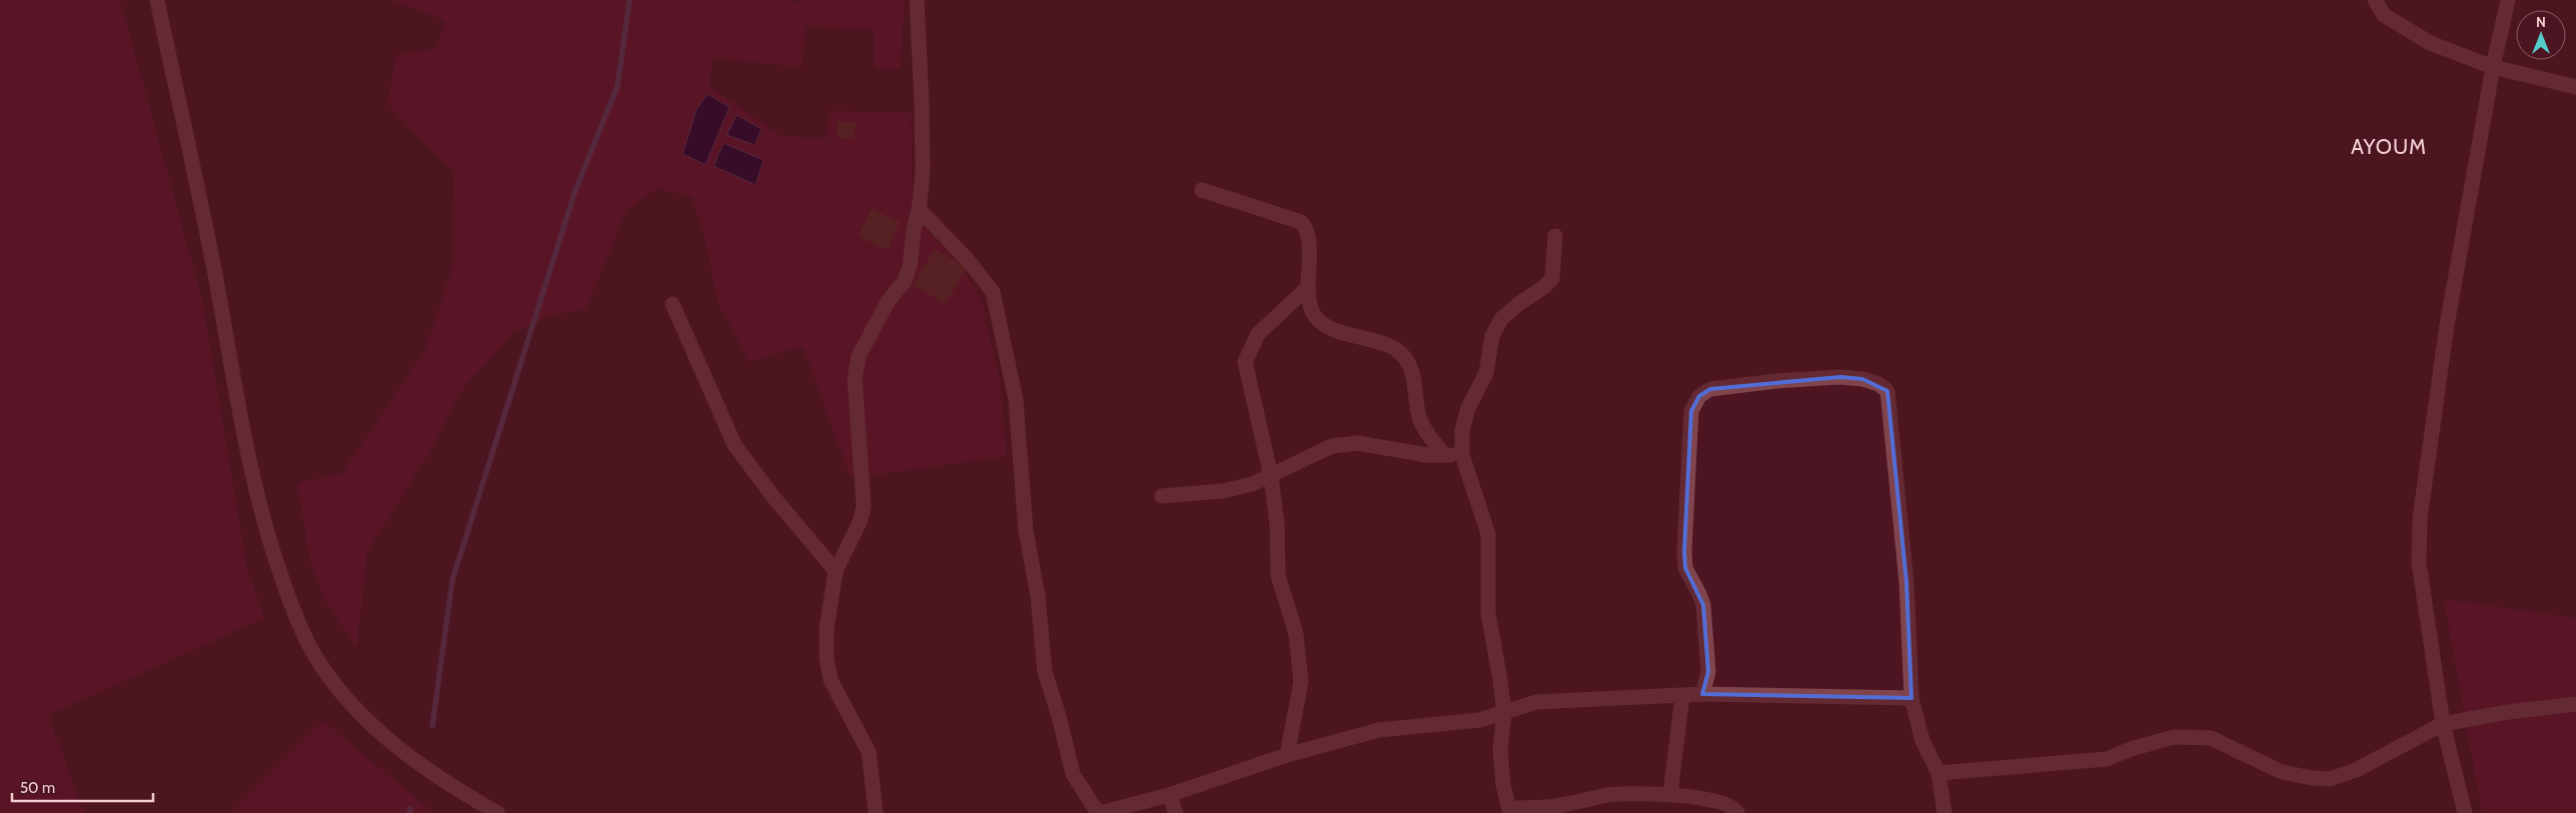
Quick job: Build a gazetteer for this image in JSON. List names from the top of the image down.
{
  "districts": ["AYOUM"],
  "scale_bar": "50 m",
  "north": "top"
}
